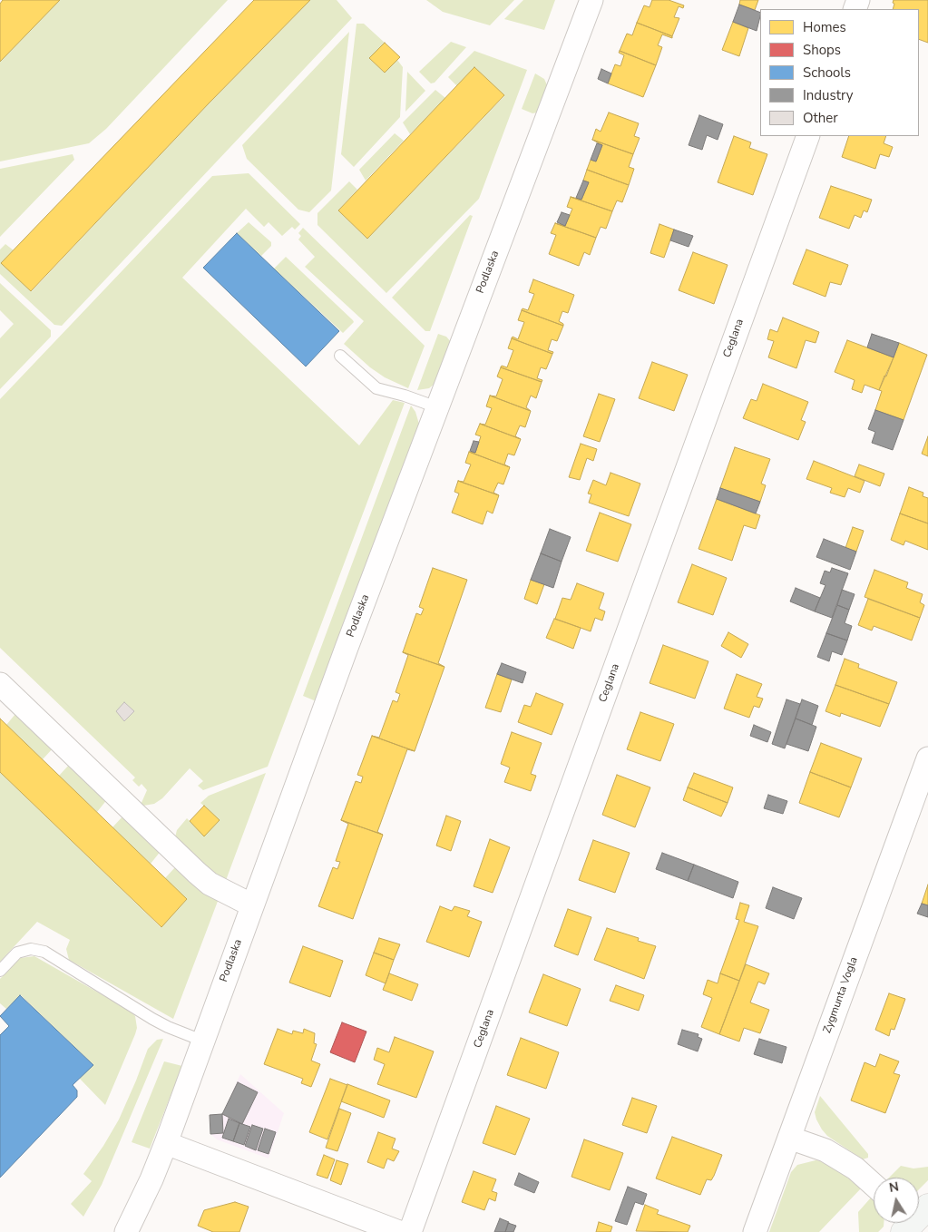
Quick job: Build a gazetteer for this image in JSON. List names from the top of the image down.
{
  "streets": {
    "street": ["Podlaska", "Ceglana", "Zygmunta Vogla"]
  },
  "legend": [
    "Homes",
    "Shops",
    "Schools",
    "Industry",
    "Other"
  ],
  "north": "top"
}
